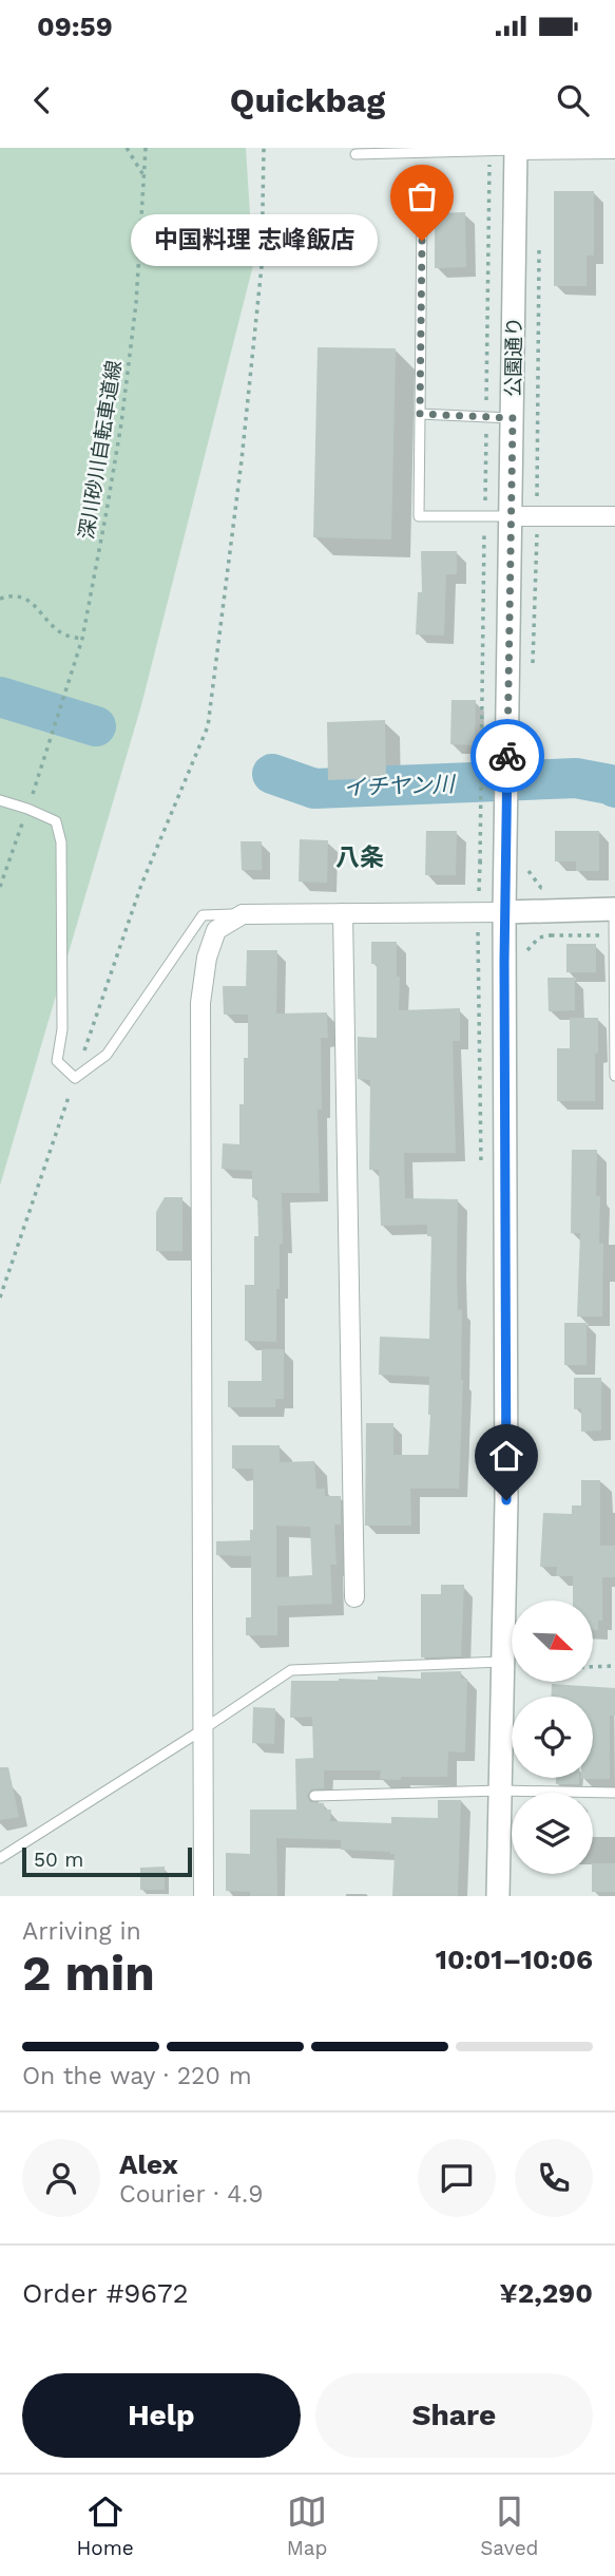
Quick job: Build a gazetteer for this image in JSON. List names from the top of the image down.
{
  "streets": {
    "street": ["公園通り"],
    "path": ["深川砂川自転車道線"]
  },
  "districts": ["八条"],
  "water": ["イチヤン川"],
  "places": ["中国料理 志峰飯店"],
  "scale_bar": "50 m",
  "north": "bottom right",
  "page": {
    "status": "09:59",
    "header": "Quickbag",
    "bubble": "中国料理 志峰飯店",
    "scale": "50 m",
    "heading": ["2 min", "Arriving in", "10:01–10:06"],
    "panel": [
      "Alex",
      "Courier · 4.9",
      "Order #9672",
      "¥2,290"
    ],
    "bar": "On the way · 220 m",
    "buttons": ["Help", "Share"],
    "tabs": ["Home", "Map", "Saved"]
  }
}
